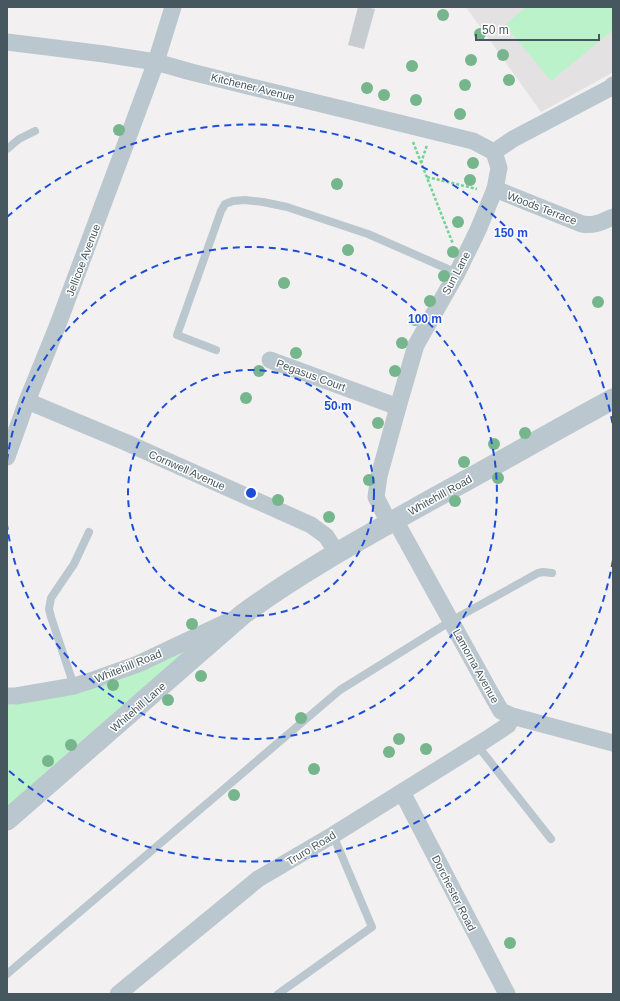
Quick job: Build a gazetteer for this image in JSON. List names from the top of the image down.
{
  "streets": {
    "street": [
      "Kitchener Avenue",
      "Woods Terrace",
      "Jellicoe Avenue",
      "Sun Lane",
      "Pegasus Court",
      "Cornwell Avenue",
      "Whitehill Road",
      "Lamorna Avenue",
      "Whitehill Lane",
      "Truro Road",
      "Dorchester Road"
    ]
  },
  "crossings": [
    ["Kitchener Avenue", "Jellicoe Avenue"],
    ["Kitchener Avenue", "Sun Lane"],
    ["Woods Terrace", "Sun Lane"],
    ["Jellicoe Avenue", "Cornwell Avenue"],
    ["Sun Lane", "Pegasus Court"],
    ["Sun Lane", "Whitehill Road"],
    ["Sun Lane", "Lamorna Avenue"],
    ["Cornwell Avenue", "Whitehill Road"],
    ["Whitehill Road", "Lamorna Avenue"],
    ["Whitehill Road", "Whitehill Lane"],
    ["Lamorna Avenue", "Truro Road"],
    ["Truro Road", "Dorchester Road"]
  ],
  "scale_bar": "50 m",
  "rings": ["150 m", "100 m", "50 m"]
}
